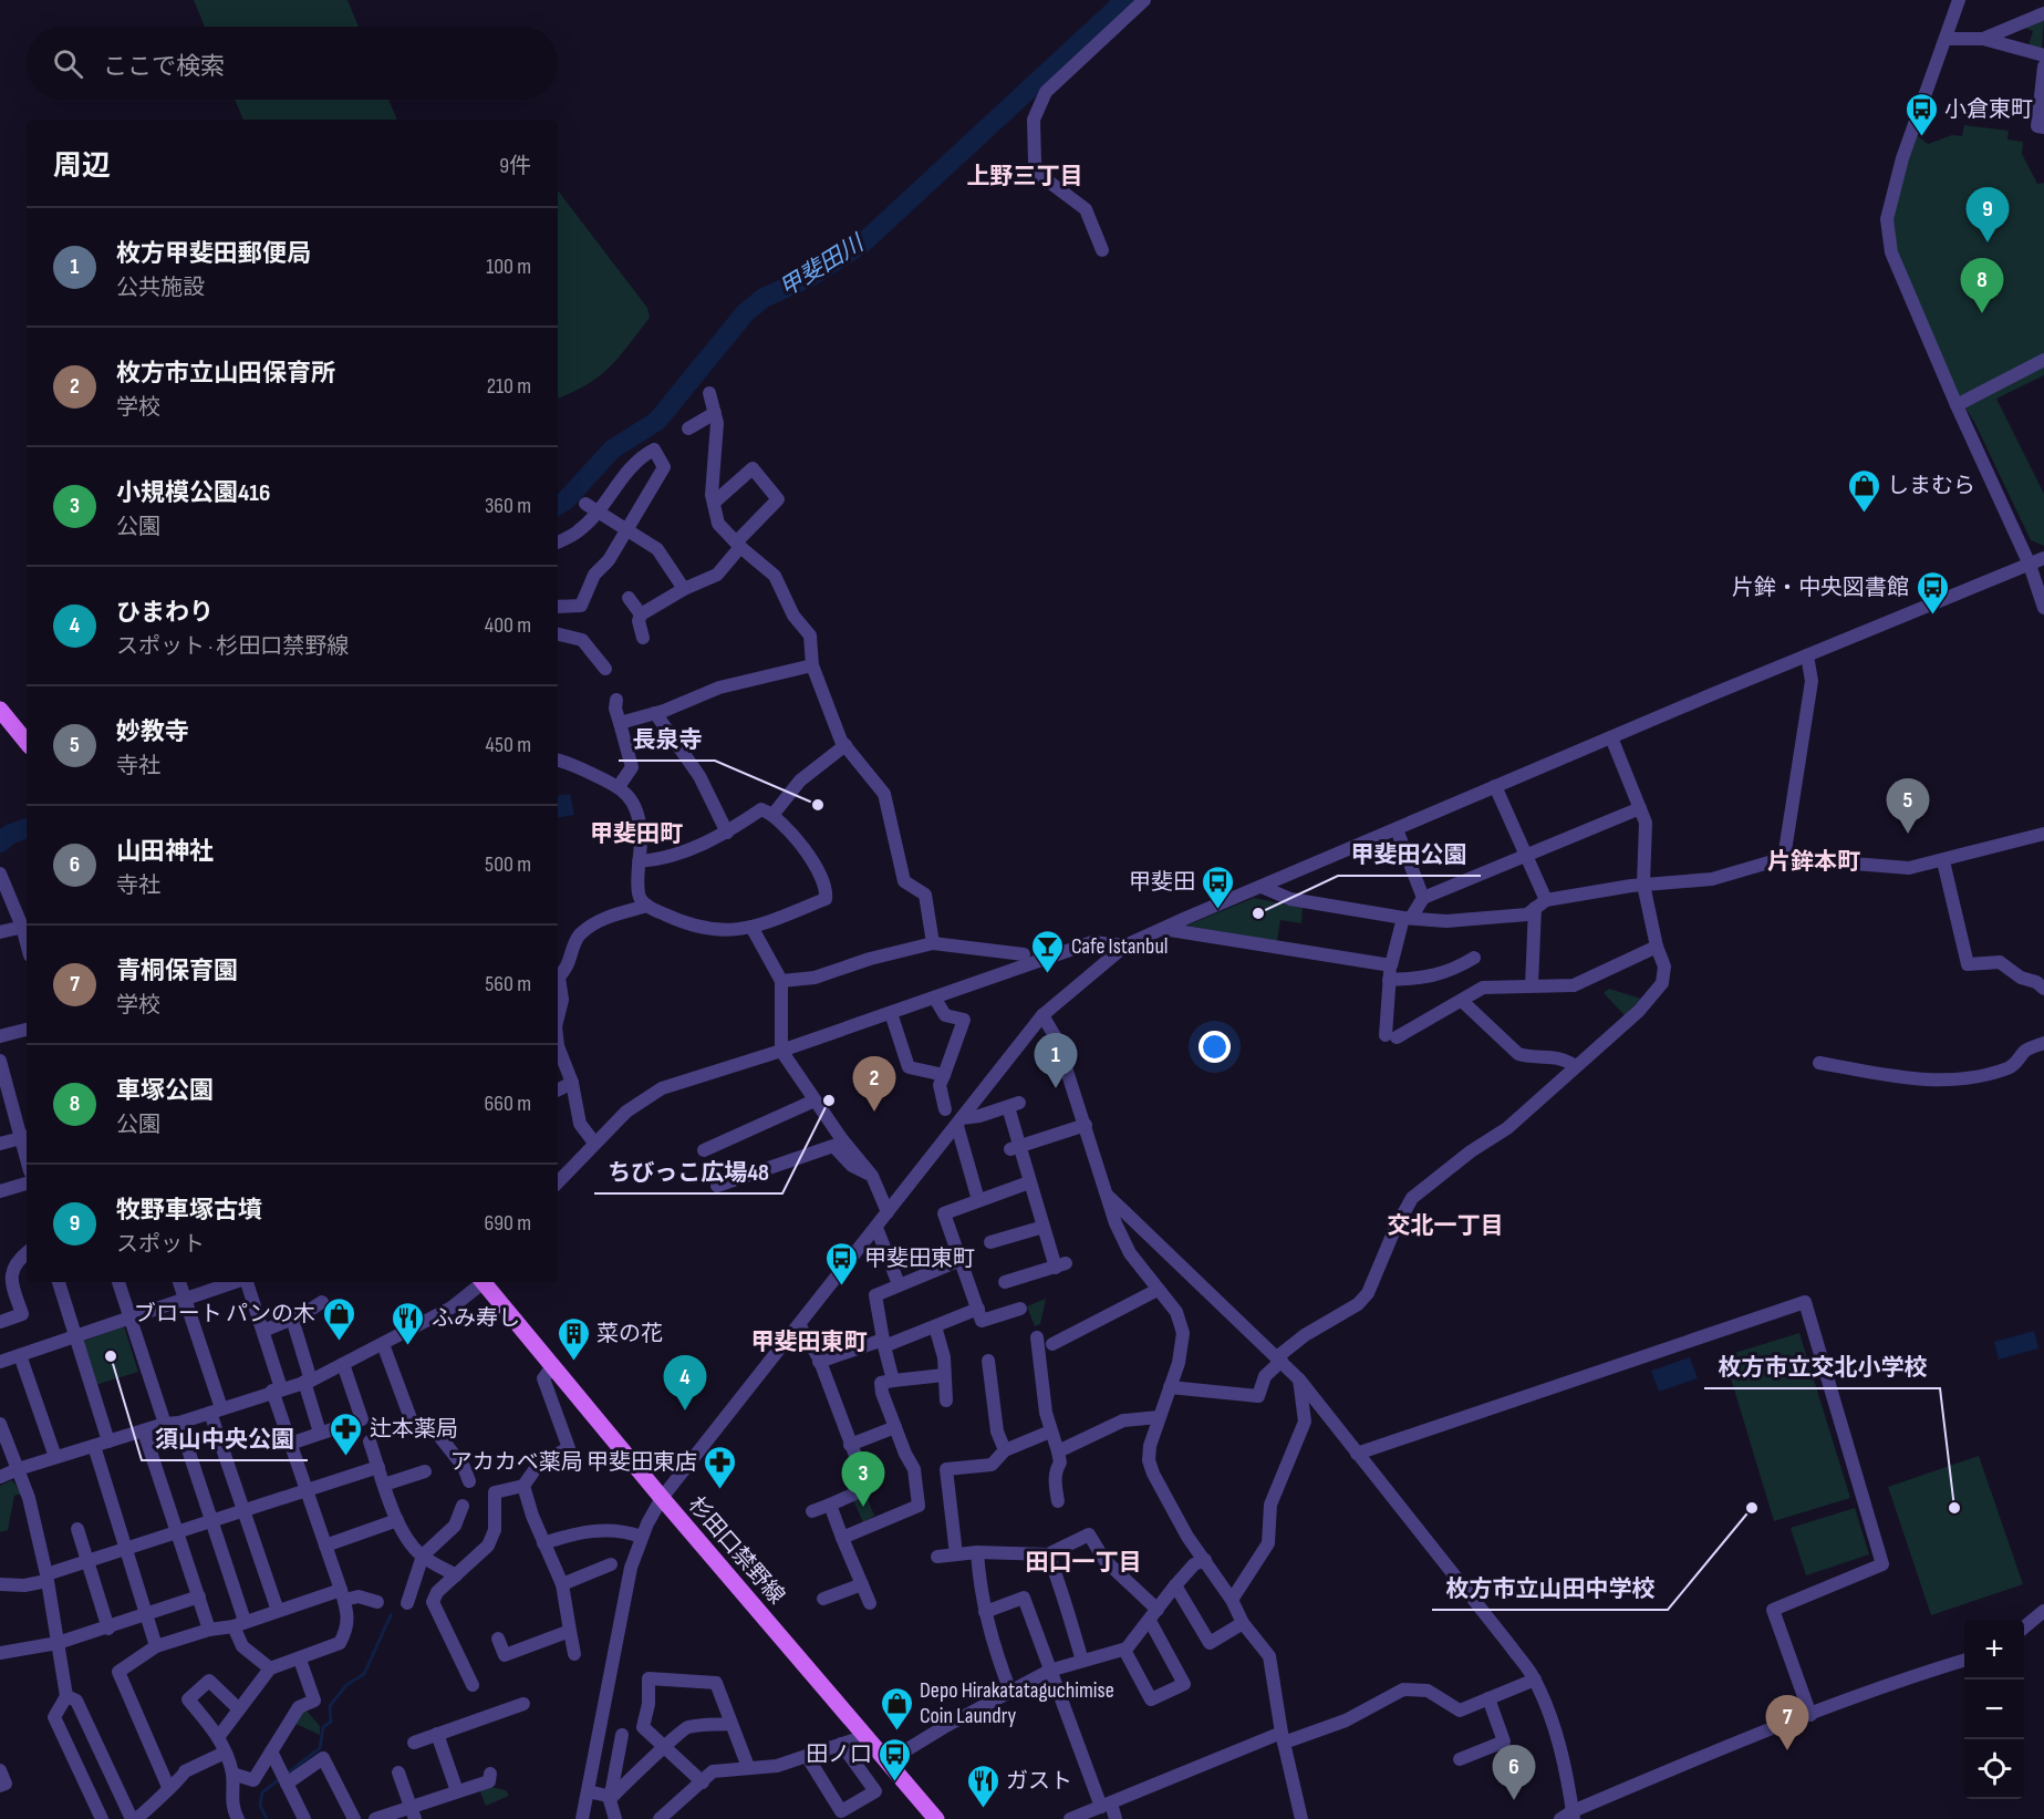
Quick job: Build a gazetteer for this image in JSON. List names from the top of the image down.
{
  "streets": {
    "main road": ["杉田口禁野線"]
  },
  "districts": [
    "上野三丁目",
    "甲斐田町",
    "片鉾本町",
    "交北一丁目",
    "甲斐田東町",
    "田口一丁目"
  ],
  "water": ["甲斐田川"],
  "places": {
    "bus stop": [
      "小倉東町",
      "片鉾・中央図書館",
      "甲斐田",
      "甲斐田東町",
      "田ノ口"
    ],
    "shop": ["しまむら", "ブロート パンの木", "Depo Hirakatataguchimise Coin Laundry"],
    "other": [
      "長泉寺",
      "甲斐田公園",
      "ちびっこ広場48",
      "須山中央公園",
      "枚方市立山田中学校",
      "枚方市立交北小学校"
    ],
    "bar": ["Cafe Istanbul"],
    "restaurant": ["ふみ寿し", "ガスト"],
    "building": ["菜の花"],
    "pharmacy": ["辻本薬局", "アカカベ薬局 甲斐田東店"]
  },
  "page": {
    "search": "ここで検索",
    "heading": ["周辺", "9件"],
    "pins": [
      "9",
      "8",
      "5",
      "1",
      "2",
      "4",
      "3",
      "7",
      "6"
    ],
    "list": [
      {
        "mark": "1",
        "name": "枚方甲斐田郵便局",
        "note": "公共施設",
        "value": "100 m"
      },
      {
        "mark": "2",
        "name": "枚方市立山田保育所",
        "note": "学校",
        "value": "210 m"
      },
      {
        "mark": "3",
        "name": "小規模公園416",
        "note": "公園",
        "value": "360 m"
      },
      {
        "mark": "4",
        "name": "ひまわり",
        "note": "スポット · 杉田口禁野線",
        "value": "400 m"
      },
      {
        "mark": "5",
        "name": "妙教寺",
        "note": "寺社",
        "value": "450 m"
      },
      {
        "mark": "6",
        "name": "山田神社",
        "note": "寺社",
        "value": "500 m"
      },
      {
        "mark": "7",
        "name": "青桐保育園",
        "note": "学校",
        "value": "560 m"
      },
      {
        "mark": "8",
        "name": "車塚公園",
        "note": "公園",
        "value": "660 m"
      },
      {
        "mark": "9",
        "name": "牧野車塚古墳",
        "note": "スポット",
        "value": "690 m"
      }
    ],
    "map_buttons": ["+", "−"]
  }
}
